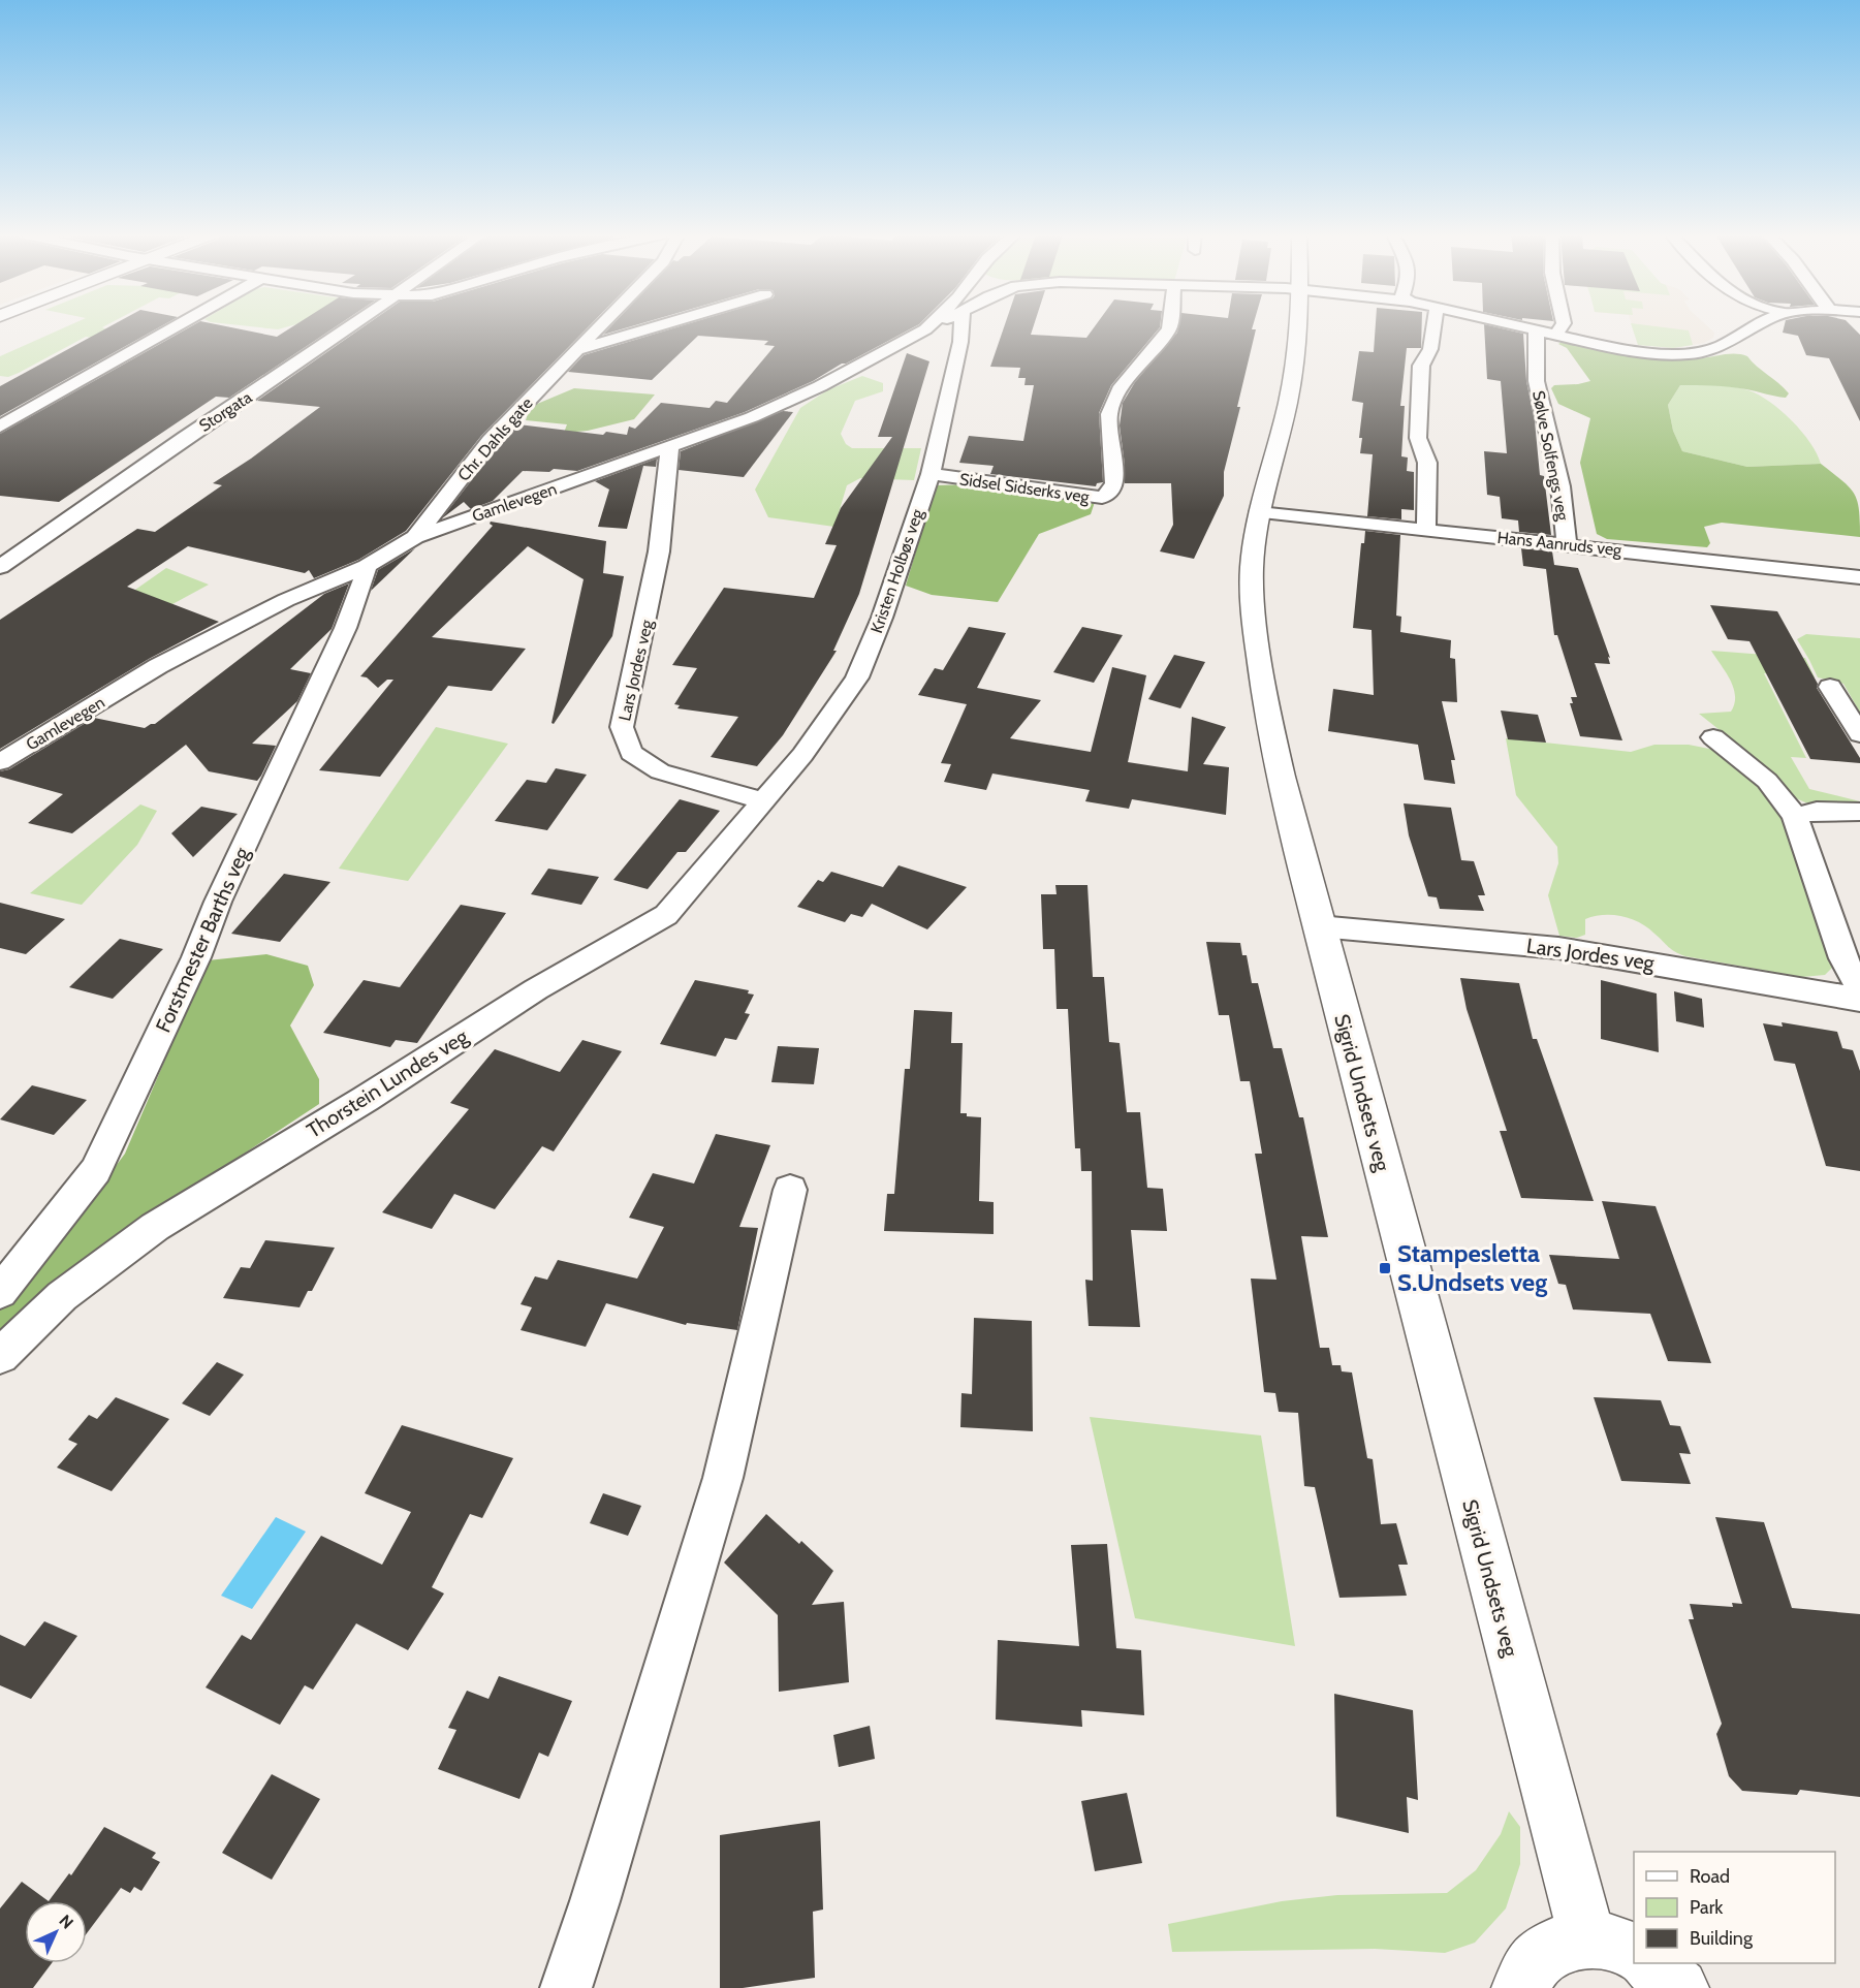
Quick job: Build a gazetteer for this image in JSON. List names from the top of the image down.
{
  "streets": {
    "street": [
      "Storgata",
      "Chr. Dahls gate",
      "Sølve Solfengs veg",
      "Sidsel Sidserks veg",
      "Gamlevegen",
      "Hans Aanruds veg",
      "Kristen Holbøs veg",
      "Lars Jordes veg",
      "Forstmester Barths veg",
      "Thorstein Lundes veg",
      "Sigrid Undsets veg"
    ]
  },
  "crossings": [
    ["Chr. Dahls gate", "Gamlevegen"],
    ["Sølve Solfengs veg", "Hans Aanruds veg"],
    ["Sidsel Sidserks veg", "Kristen Holbøs veg"],
    ["Gamlevegen", "Lars Jordes veg"],
    ["Gamlevegen", "Forstmester Barths veg"],
    ["Hans Aanruds veg", "Sigrid Undsets veg"],
    ["Kristen Holbøs veg", "Lars Jordes veg"],
    ["Kristen Holbøs veg", "Thorstein Lundes veg"],
    ["Lars Jordes veg", "Thorstein Lundes veg"],
    ["Lars Jordes veg", "Sigrid Undsets veg"]
  ],
  "places": {
    "transit": ["Stampesletta S.Undsets veg"]
  },
  "legend": ["Road", "Park", "Building"],
  "north": "top right"
}
